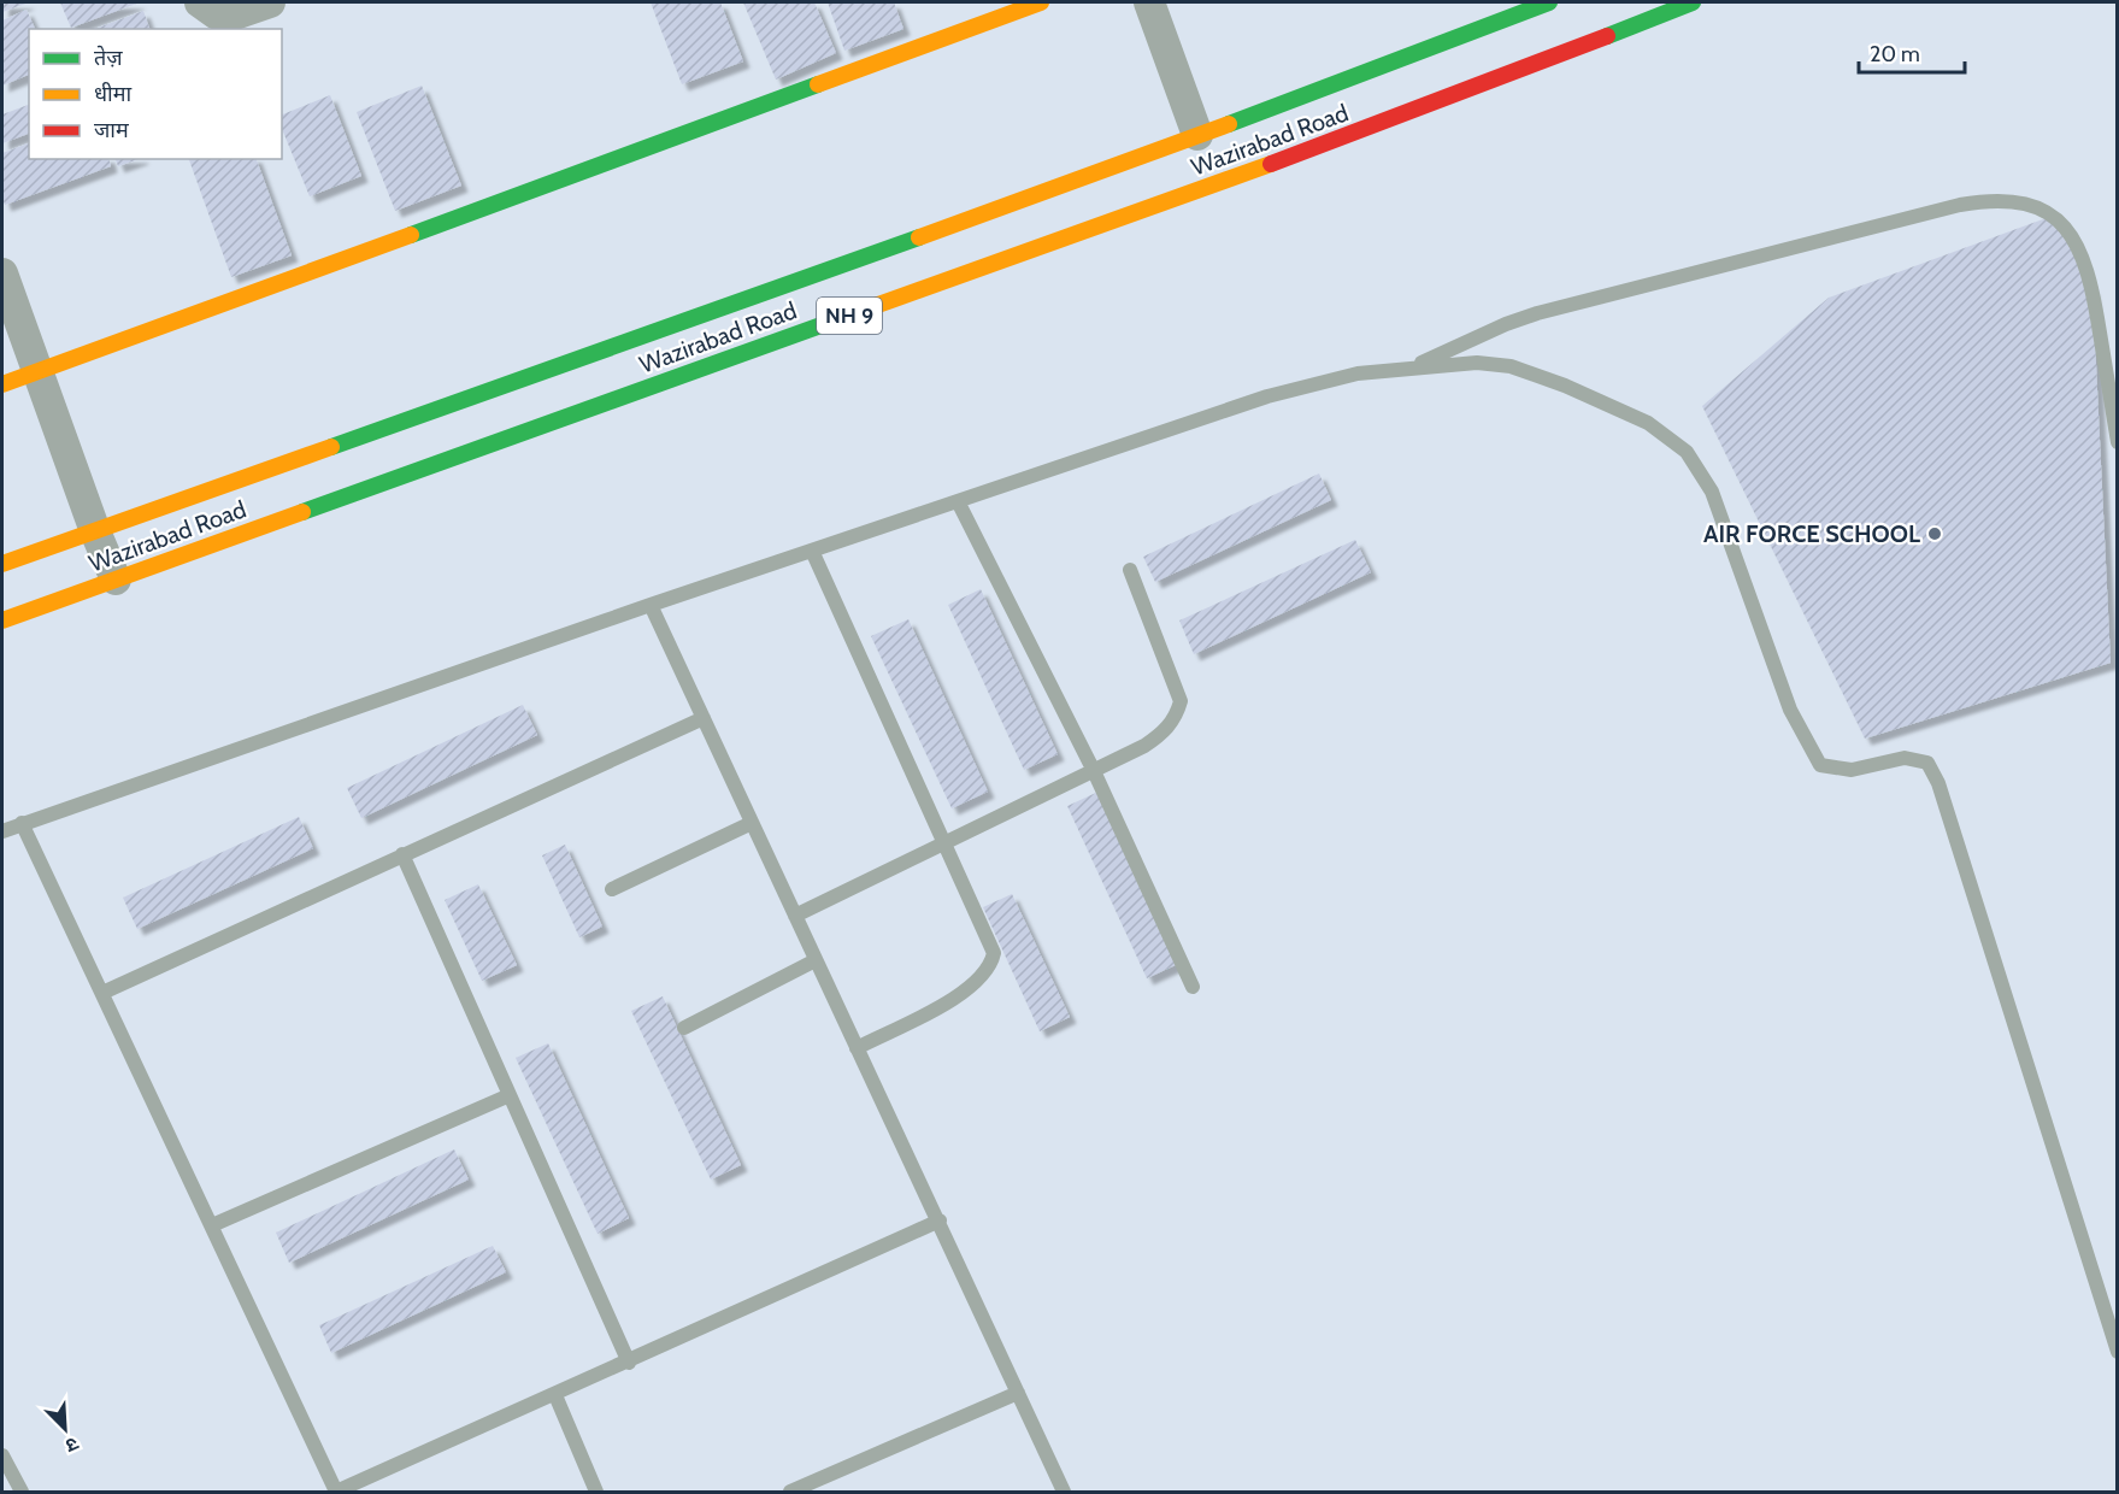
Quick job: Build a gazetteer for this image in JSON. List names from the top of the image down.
{
  "streets": {
    "main road": ["Wazirabad Road", "NH 9"]
  },
  "places": ["AIR FORCE SCHOOL"],
  "legend": ["तेज़", "धीमा", "जाम"],
  "scale_bar": "20 m",
  "north": "bottom right"
}
